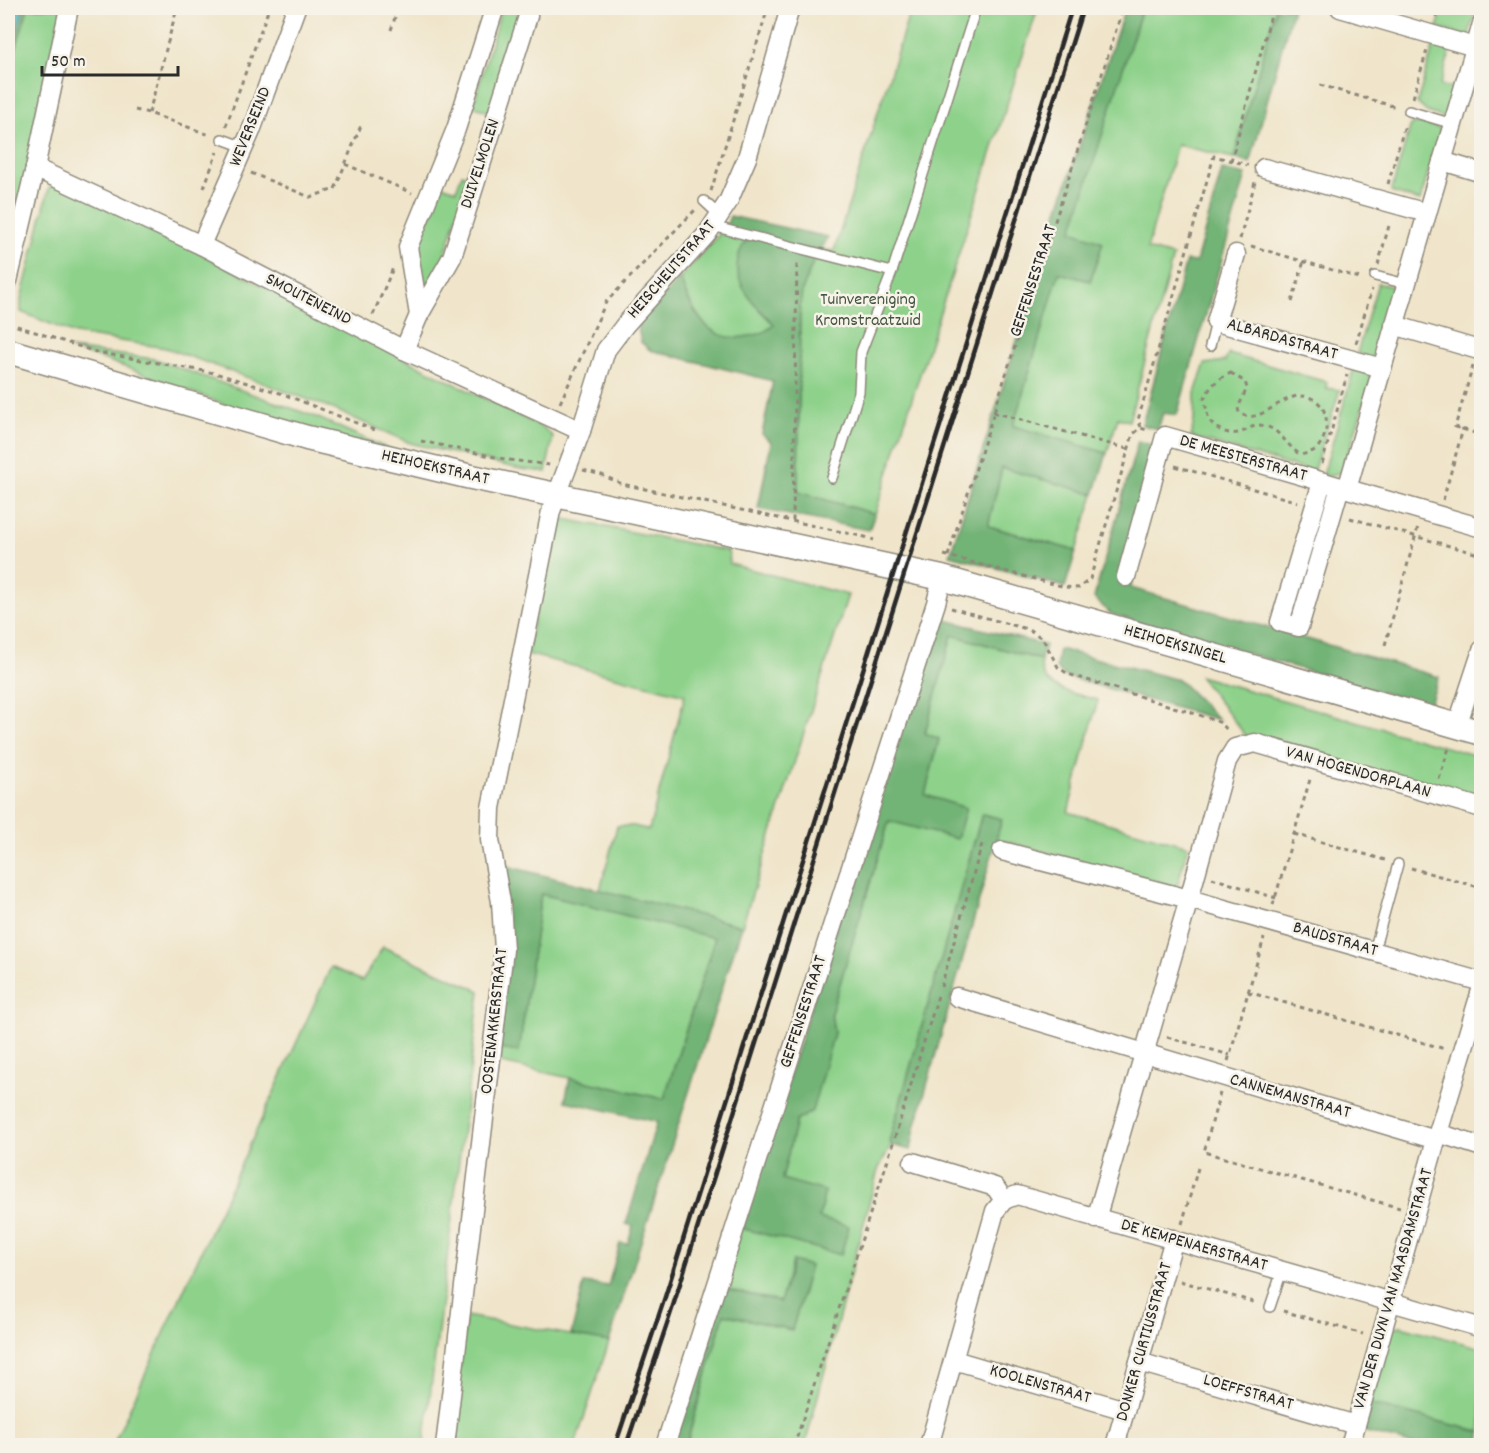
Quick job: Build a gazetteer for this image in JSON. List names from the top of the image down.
{
  "streets": {
    "street": [
      "WEVERSEIND",
      "DUIVELMOLEN",
      "HEISCHEUTSTRAAT",
      "GEFFENSESTRAAT",
      "SMOUTENEIND",
      "ALBARDASTRAAT",
      "DE MEESTERSTRAAT",
      "HEIHOEKSTRAAT",
      "HEIHOEKSINGEL",
      "VAN HOGENDORPLAAN",
      "BAUDSTRAAT",
      "OOSTENAKKERSTRAAT",
      "CANNEMANSTRAAT",
      "DE KEMPENAERSTRAAT",
      "VAN DER DUYN VAN MAASDAMSTRAAT",
      "DONKER CURTIUSSTRAAT",
      "KOOLENSTRAAT",
      "LOEFFSTRAAT"
    ]
  },
  "crossings": [
    ["WEVERSEIND", "SMOUTENEIND"],
    ["DUIVELMOLEN", "SMOUTENEIND"],
    ["HEISCHEUTSTRAAT", "SMOUTENEIND"],
    ["HEISCHEUTSTRAAT", "HEIHOEKSTRAAT"],
    ["HEISCHEUTSTRAAT", "OOSTENAKKERSTRAAT"],
    ["GEFFENSESTRAAT", "HEIHOEKSINGEL"],
    ["HEIHOEKSTRAAT", "HEIHOEKSINGEL"],
    ["HEIHOEKSTRAAT", "OOSTENAKKERSTRAAT"],
    ["CANNEMANSTRAAT", "VAN DER DUYN VAN MAASDAMSTRAAT"],
    ["DE KEMPENAERSTRAAT", "VAN DER DUYN VAN MAASDAMSTRAAT"],
    ["DE KEMPENAERSTRAAT", "DONKER CURTIUSSTRAAT"],
    ["VAN DER DUYN VAN MAASDAMSTRAAT", "LOEFFSTRAAT"],
    ["DONKER CURTIUSSTRAAT", "KOOLENSTRAAT"],
    ["DONKER CURTIUSSTRAAT", "LOEFFSTRAAT"]
  ],
  "parks": ["Tuinvereniging Kromstraatzuid"],
  "scale_bar": "50 m"
}
